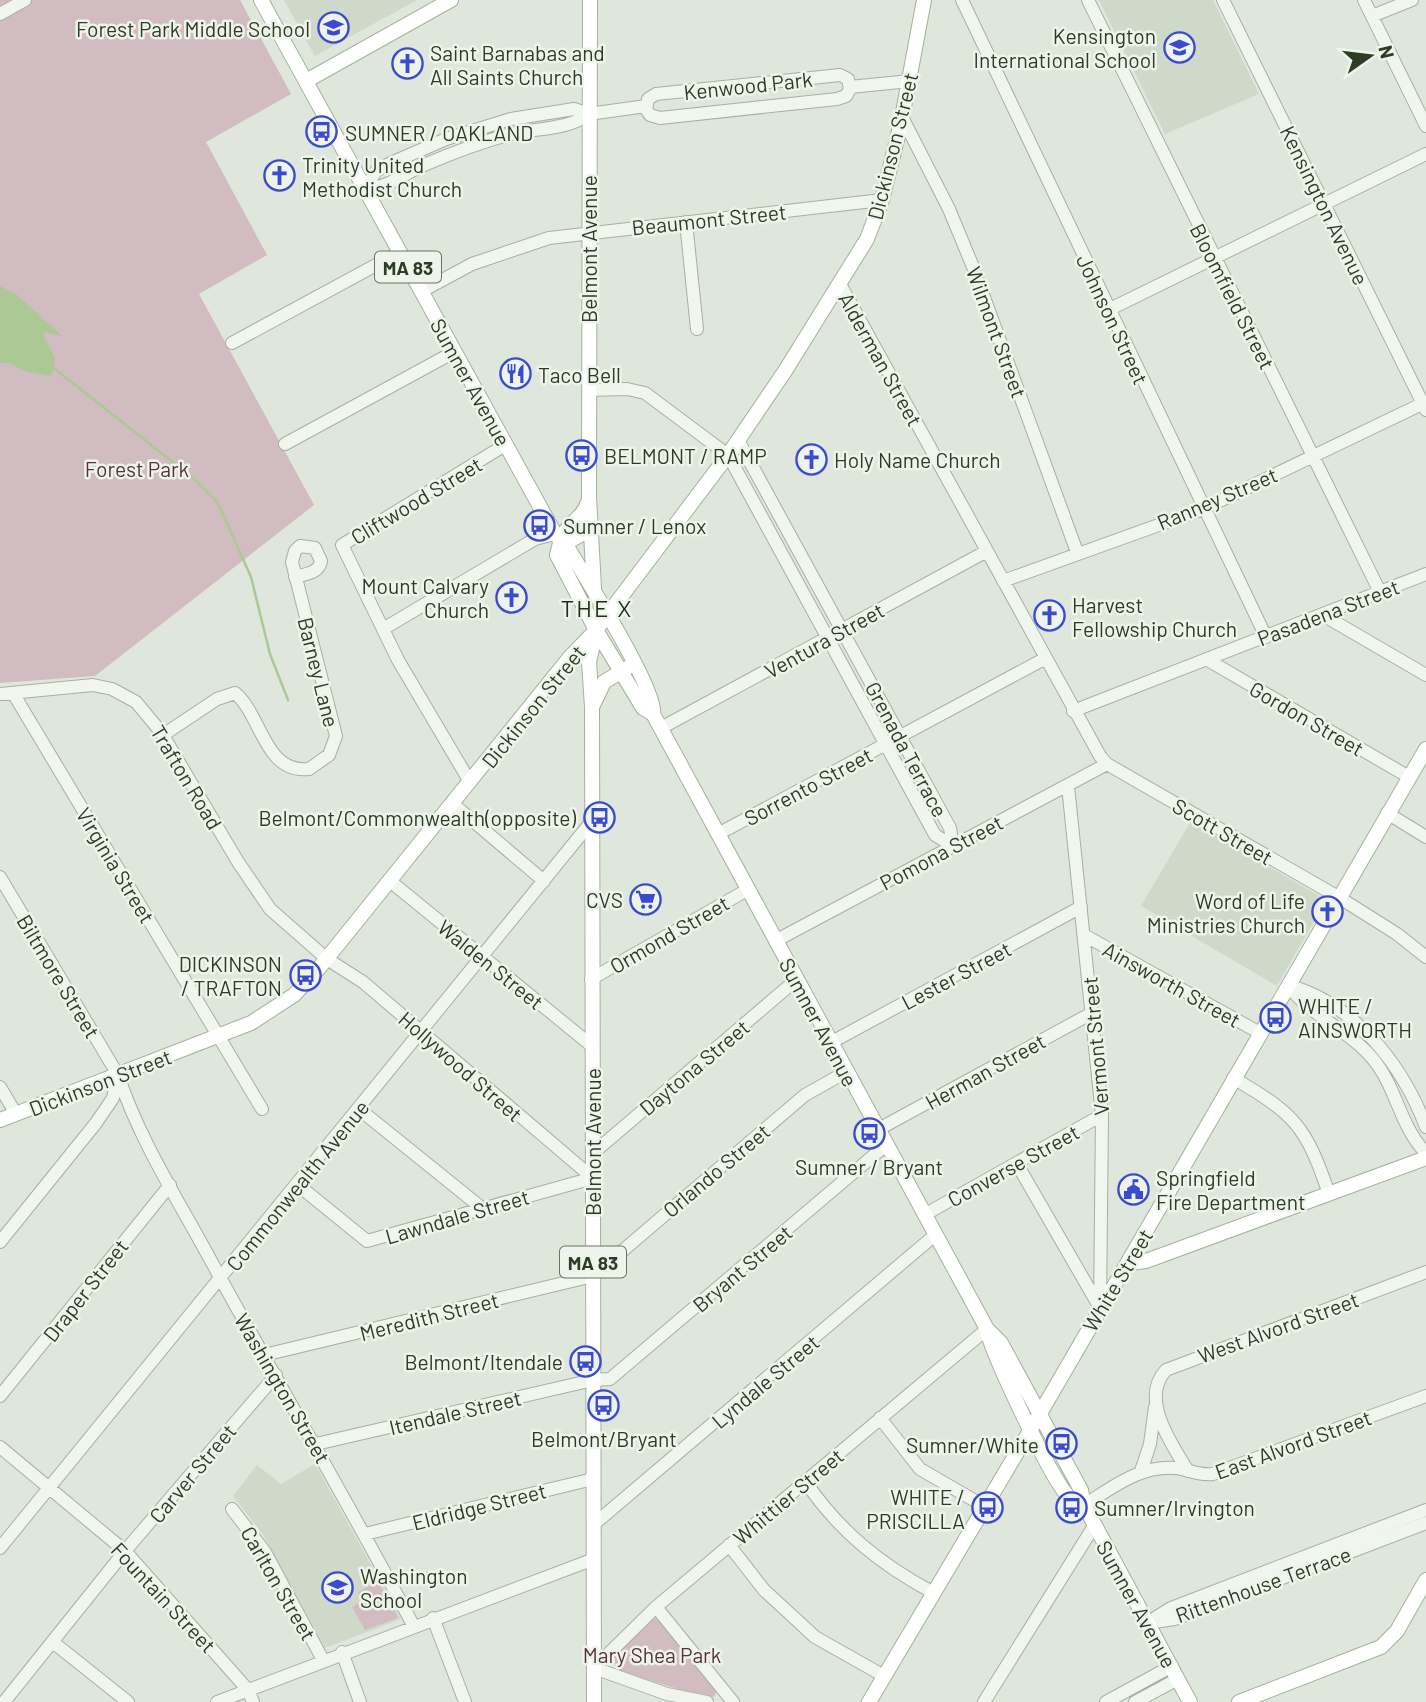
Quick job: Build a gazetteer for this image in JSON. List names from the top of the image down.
{
  "streets": {
    "main road": [
      "Dickinson Street",
      "Belmont Avenue",
      "MA 83",
      "Sumner Avenue",
      "White Street"
    ],
    "street": [
      "Kenwood Park",
      "Kensington Avenue",
      "Beaumont Street",
      "Bloomfield Street",
      "Johnson Street",
      "Wilmont Street",
      "Alderman Street",
      "Ranney Street",
      "Cliftwood Street",
      "Pasadena Street",
      "Ventura Street",
      "Barney Lane",
      "Gordon Street",
      "Grenada Terrace",
      "Trafton Road",
      "Sorrento Street",
      "Scott Street",
      "Pomona Street",
      "Virginia Street",
      "Ormond Street",
      "Walden Street",
      "Lester Street",
      "Biltmore Street",
      "Ainsworth Street",
      "Vermont Street",
      "Hollywood Street",
      "Daytona Street",
      "Herman Street",
      "Converse Street",
      "Orlando Street",
      "Commonwealth Avenue",
      "Lawndale Street",
      "Bryant Street",
      "Draper Street",
      "Meredith Street",
      "West Alvord Street",
      "Lyndale Street",
      "Washington Street",
      "Itendale Street",
      "East Alvord Street",
      "Carver Street",
      "Whittier Street",
      "Eldridge Street",
      "Carlton Street",
      "Rittenhouse Terrace",
      "Fountain Street"
    ]
  },
  "crossings": [
    ["Kenwood Park", "Dickinson Street"],
    ["Kenwood Park", "Belmont Avenue"],
    ["Dickinson Street", "Beaumont Street"],
    ["Dickinson Street", "Belmont Avenue"],
    ["Dickinson Street", "Wilmont Street"],
    ["Dickinson Street", "Alderman Street"],
    ["Dickinson Street", "Sumner Avenue"],
    ["Dickinson Street", "Cliftwood Street"],
    ["Dickinson Street", "Grenada Terrace"],
    ["Dickinson Street", "Trafton Road"],
    ["Dickinson Street", "Virginia Street"],
    ["Dickinson Street", "Walden Street"],
    ["Dickinson Street", "Biltmore Street"],
    ["Dickinson Street", "Hollywood Street"],
    ["Dickinson Street", "Washington Street"],
    ["Kensington Avenue", "Ranney Street"],
    ["Beaumont Street", "Belmont Avenue"],
    ["Beaumont Street", "Sumner Avenue"],
    ["Belmont Avenue", "Sumner Avenue"],
    ["Belmont Avenue", "Ormond Street"],
    ["Belmont Avenue", "Walden Street"],
    ["Belmont Avenue", "Hollywood Street"],
    ["Belmont Avenue", "Daytona Street"],
    ["Belmont Avenue", "Orlando Street"],
    ["Belmont Avenue", "Commonwealth Avenue"],
    ["Belmont Avenue", "Lawndale Street"],
    ["Belmont Avenue", "Bryant Street"],
    ["Belmont Avenue", "Meredith Street"],
    ["Belmont Avenue", "Lyndale Street"],
    ["Belmont Avenue", "Itendale Street"],
    ["Belmont Avenue", "Whittier Street"],
    ["Belmont Avenue", "Eldridge Street"],
    ["Bloomfield Street", "Ranney Street"],
    ["Bloomfield Street", "Pasadena Street"],
    ["Johnson Street", "Ranney Street"],
    ["Johnson Street", "Pasadena Street"],
    ["Wilmont Street", "Ranney Street"],
    ["Alderman Street", "Ranney Street"],
    ["Alderman Street", "Pasadena Street"],
    ["Alderman Street", "Ventura Street"],
    ["Alderman Street", "Sorrento Street"],
    ["Alderman Street", "Scott Street"],
    ["Alderman Street", "Pomona Street"],
    ["Sumner Avenue", "Cliftwood Street"],
    ["Sumner Avenue", "Ventura Street"],
    ["Sumner Avenue", "Sorrento Street"],
    ["Sumner Avenue", "Pomona Street"],
    ["Sumner Avenue", "Ormond Street"],
    ["Sumner Avenue", "Lester Street"],
    ["Sumner Avenue", "Daytona Street"],
    ["Sumner Avenue", "Herman Street"],
    ["Sumner Avenue", "Converse Street"],
    ["Sumner Avenue", "Orlando Street"],
    ["Sumner Avenue", "Bryant Street"],
    ["Sumner Avenue", "White Street"],
    ["Sumner Avenue", "Lyndale Street"],
    ["Sumner Avenue", "East Alvord Street"],
    ["Sumner Avenue", "Whittier Street"],
    ["Sumner Avenue", "Rittenhouse Terrace"],
    ["Pasadena Street", "Gordon Street"],
    ["Ventura Street", "Grenada Terrace"],
    ["Barney Lane", "Trafton Road"],
    ["Gordon Street", "White Street"],
    ["Grenada Terrace", "Sorrento Street"],
    ["Grenada Terrace", "Pomona Street"],
    ["Trafton Road", "Virginia Street"],
    ["Trafton Road", "Hollywood Street"],
    ["Scott Street", "Pomona Street"],
    ["Scott Street", "White Street"],
    ["Pomona Street", "Vermont Street"],
    ["Walden Street", "Commonwealth Avenue"],
    ["Lester Street", "Vermont Street"],
    ["Biltmore Street", "Washington Street"],
    ["Ainsworth Street", "Vermont Street"],
    ["Ainsworth Street", "White Street"],
    ["Vermont Street", "Herman Street"],
    ["Vermont Street", "Converse Street"],
    ["Vermont Street", "White Street"],
    ["Hollywood Street", "Commonwealth Avenue"],
    ["Hollywood Street", "Lawndale Street"],
    ["Orlando Street", "Meredith Street"],
    ["Commonwealth Avenue", "Lawndale Street"],
    ["Commonwealth Avenue", "Washington Street"],
    ["Commonwealth Avenue", "Fountain Street"],
    ["Bryant Street", "Itendale Street"],
    ["Draper Street", "Washington Street"],
    ["Meredith Street", "Washington Street"],
    ["West Alvord Street", "East Alvord Street"],
    ["Washington Street", "Itendale Street"],
    ["Washington Street", "Carver Street"],
    ["Washington Street", "Eldridge Street"],
    ["Carver Street", "Fountain Street"]
  ],
  "districts": ["THE X"],
  "parks": ["Forest Park", "Mary Shea Park"],
  "places": {
    "school or university": ["Forest Park Middle School", "Kensington International School", "Washington School"],
    "church": [
      "Saint Barnabas and All Saints Church",
      "Trinity United Methodist Church",
      "Holy Name Church",
      "Mount Calvary Church",
      "Harvest Fellowship Church",
      "Word of Life Ministries Church"
    ],
    "bus stop": [
      "SUMNER / OAKLAND",
      "BELMONT / RAMP",
      "Sumner / Lenox",
      "Belmont/Commonwealth(opposite)",
      "DICKINSON / TRAFTON",
      "WHITE / AINSWORTH",
      "Sumner / Bryant",
      "Belmont/Itendale",
      "Belmont/Bryant",
      "Sumner/White",
      "Sumner/Irvington",
      "WHITE / PRISCILLA"
    ],
    "restaurant": ["Taco Bell"],
    "supermarket": ["CVS"],
    "public building": ["Springfield Fire Department"]
  },
  "north": "right"
}
